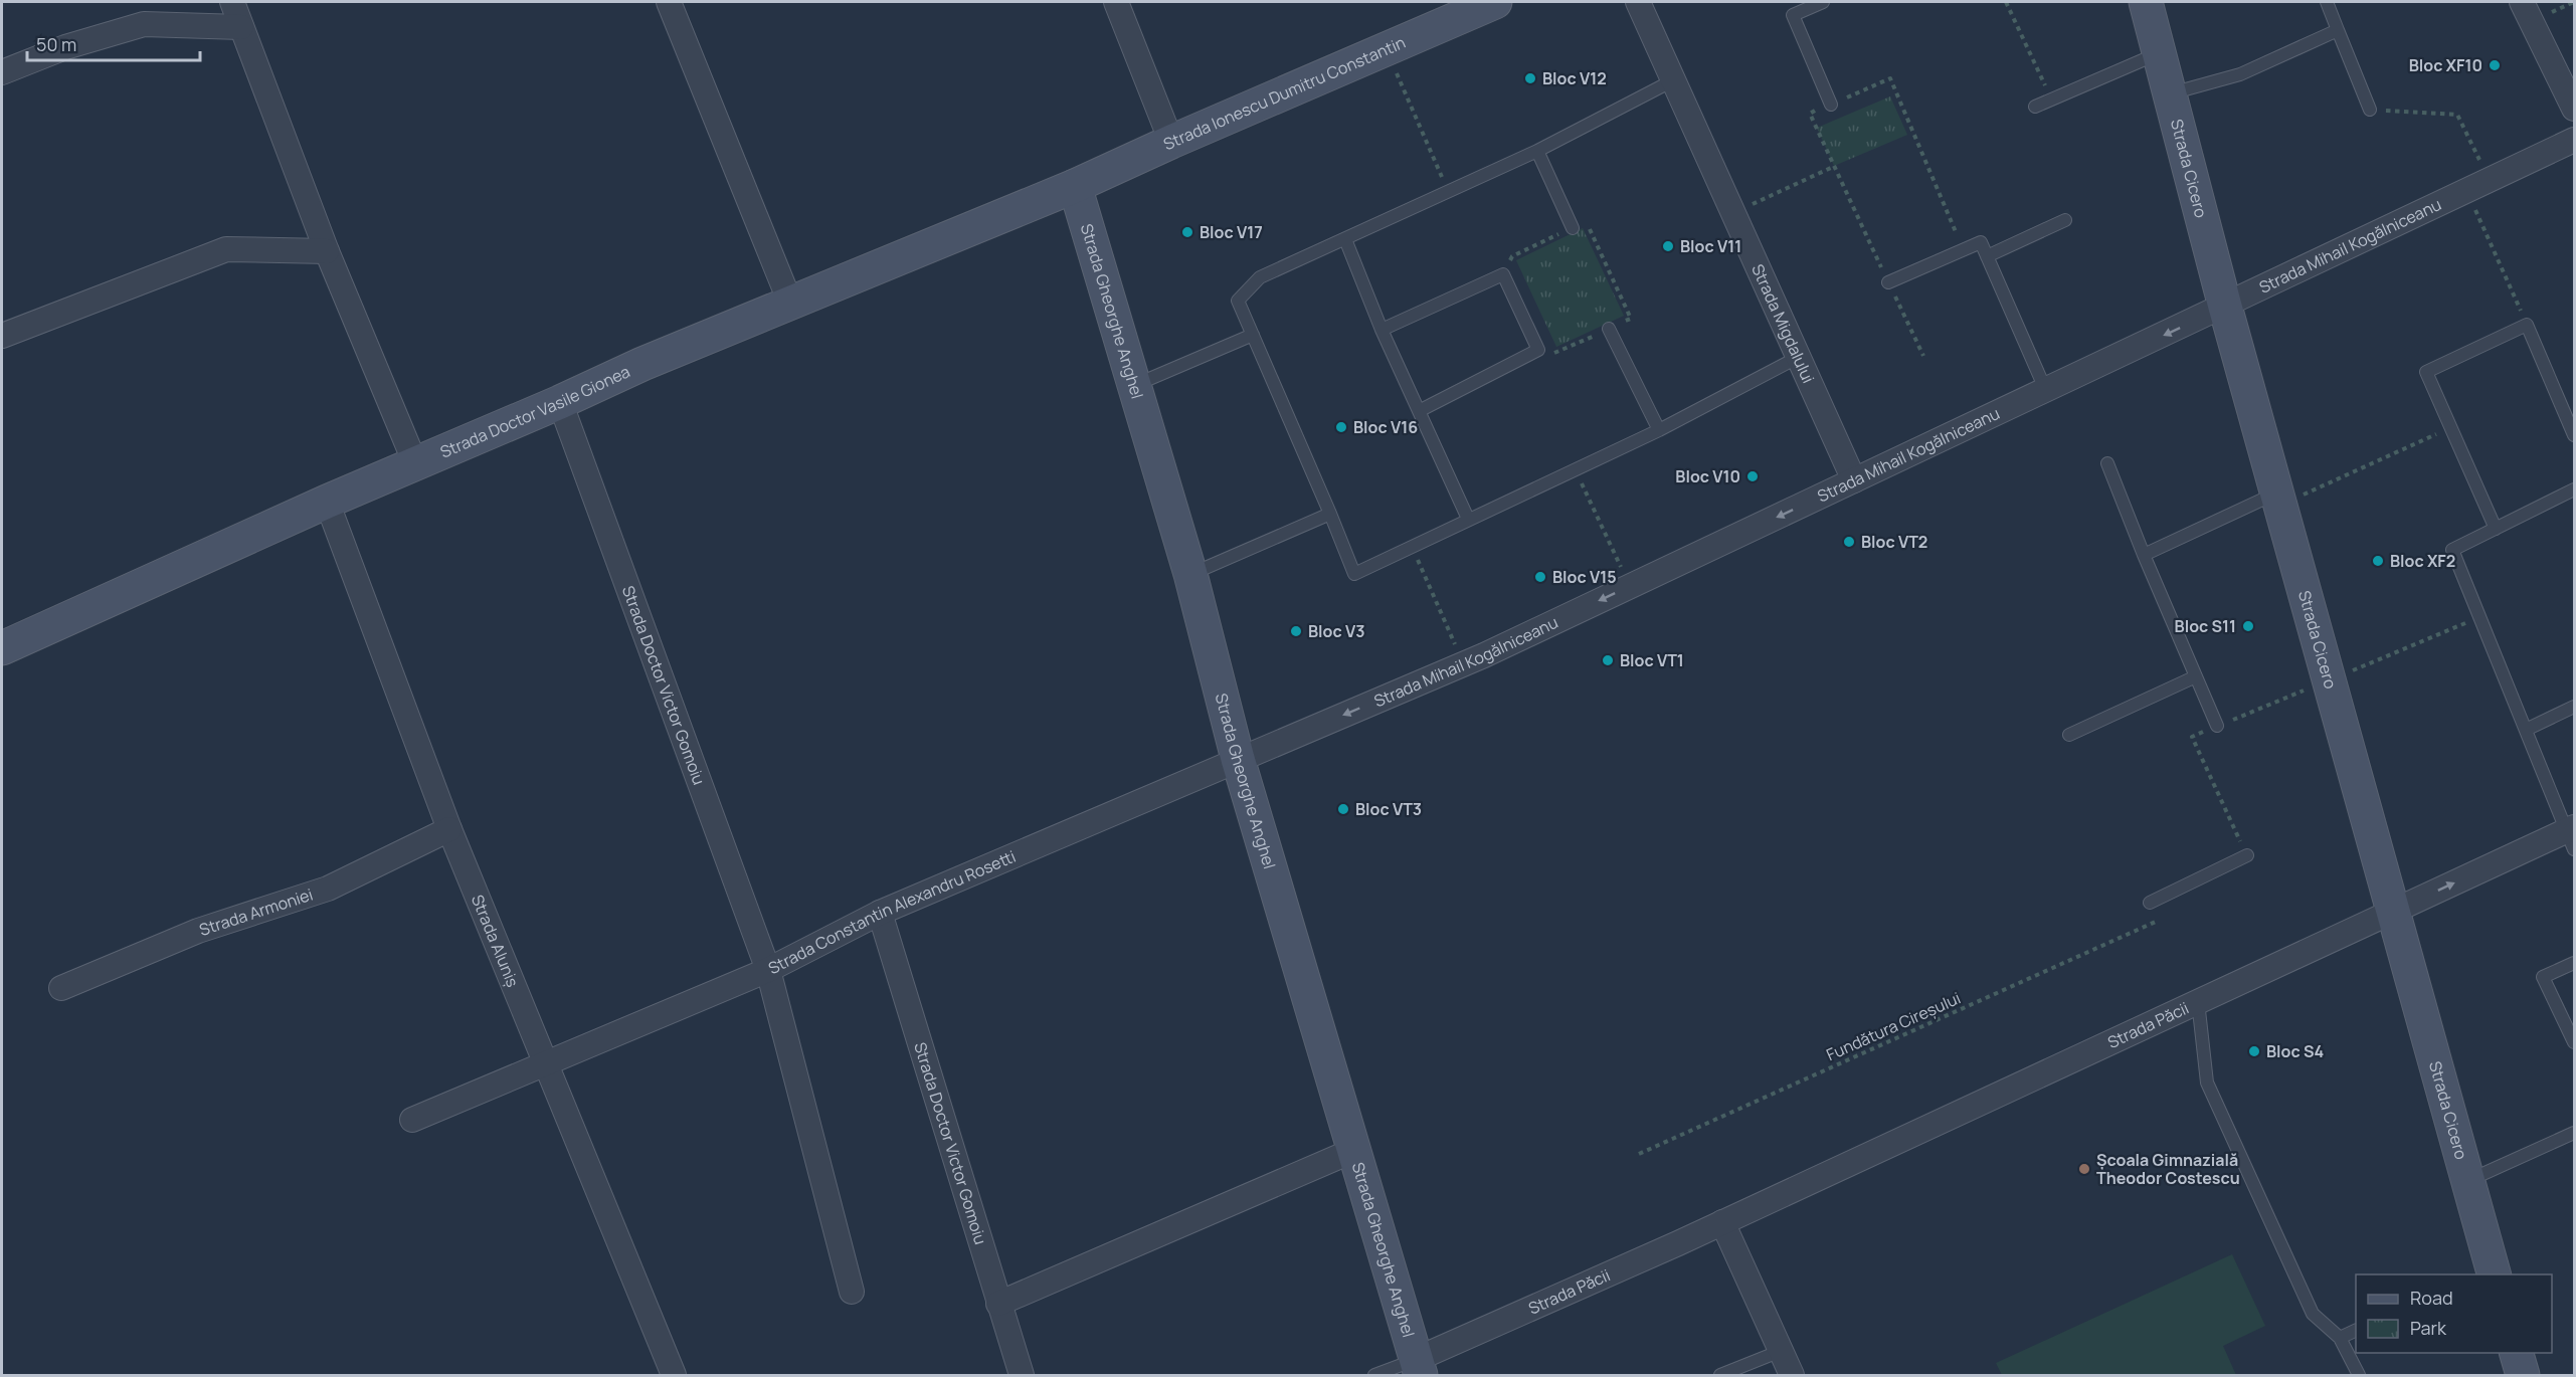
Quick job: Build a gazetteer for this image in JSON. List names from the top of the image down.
{
  "streets": {
    "street": [
      "Strada Ionescu Dumitru Constantin",
      "Strada Cicero",
      "Strada Mihail Kogălniceanu",
      "Strada Gheorghe Anghel",
      "Strada Migdalului",
      "Strada Doctor Vasile Gionea",
      "Strada Doctor Victor Gomoiu",
      "Strada Armoniei",
      "Strada Constantin Alexandru Rosetti",
      "Strada Aluniș",
      "Strada Păcii"
    ],
    "path": ["Fundătura Cireșului"]
  },
  "crossings": [
    ["Strada Ionescu Dumitru Constantin", "Strada Gheorghe Anghel"],
    ["Strada Ionescu Dumitru Constantin", "Strada Doctor Vasile Gionea"],
    ["Strada Cicero", "Strada Mihail Kogălniceanu"],
    ["Strada Cicero", "Strada Păcii"],
    ["Strada Mihail Kogălniceanu", "Strada Gheorghe Anghel"],
    ["Strada Mihail Kogălniceanu", "Strada Migdalului"],
    ["Strada Mihail Kogălniceanu", "Strada Constantin Alexandru Rosetti"],
    ["Strada Gheorghe Anghel", "Strada Doctor Vasile Gionea"],
    ["Strada Gheorghe Anghel", "Strada Constantin Alexandru Rosetti"],
    ["Strada Gheorghe Anghel", "Strada Păcii"],
    ["Strada Doctor Vasile Gionea", "Strada Doctor Victor Gomoiu"],
    ["Strada Doctor Vasile Gionea", "Strada Aluniș"],
    ["Strada Doctor Victor Gomoiu", "Strada Constantin Alexandru Rosetti"],
    ["Strada Armoniei", "Strada Aluniș"],
    ["Strada Constantin Alexandru Rosetti", "Strada Aluniș"]
  ],
  "one_way": ["Strada Mihail Kogălniceanu"],
  "places": [
    "Bloc XF10",
    "Bloc V12",
    "Bloc V17",
    "Bloc V11",
    "Bloc V16",
    "Bloc V10",
    "Bloc VT2",
    "Bloc XF2",
    "Bloc V15",
    "Bloc S11",
    "Bloc V3",
    "Bloc VT1",
    "Bloc VT3",
    "Bloc S4",
    "Școala Gimnazială Theodor Costescu"
  ],
  "legend": ["Road", "Park"],
  "scale_bar": "50 m"
}
